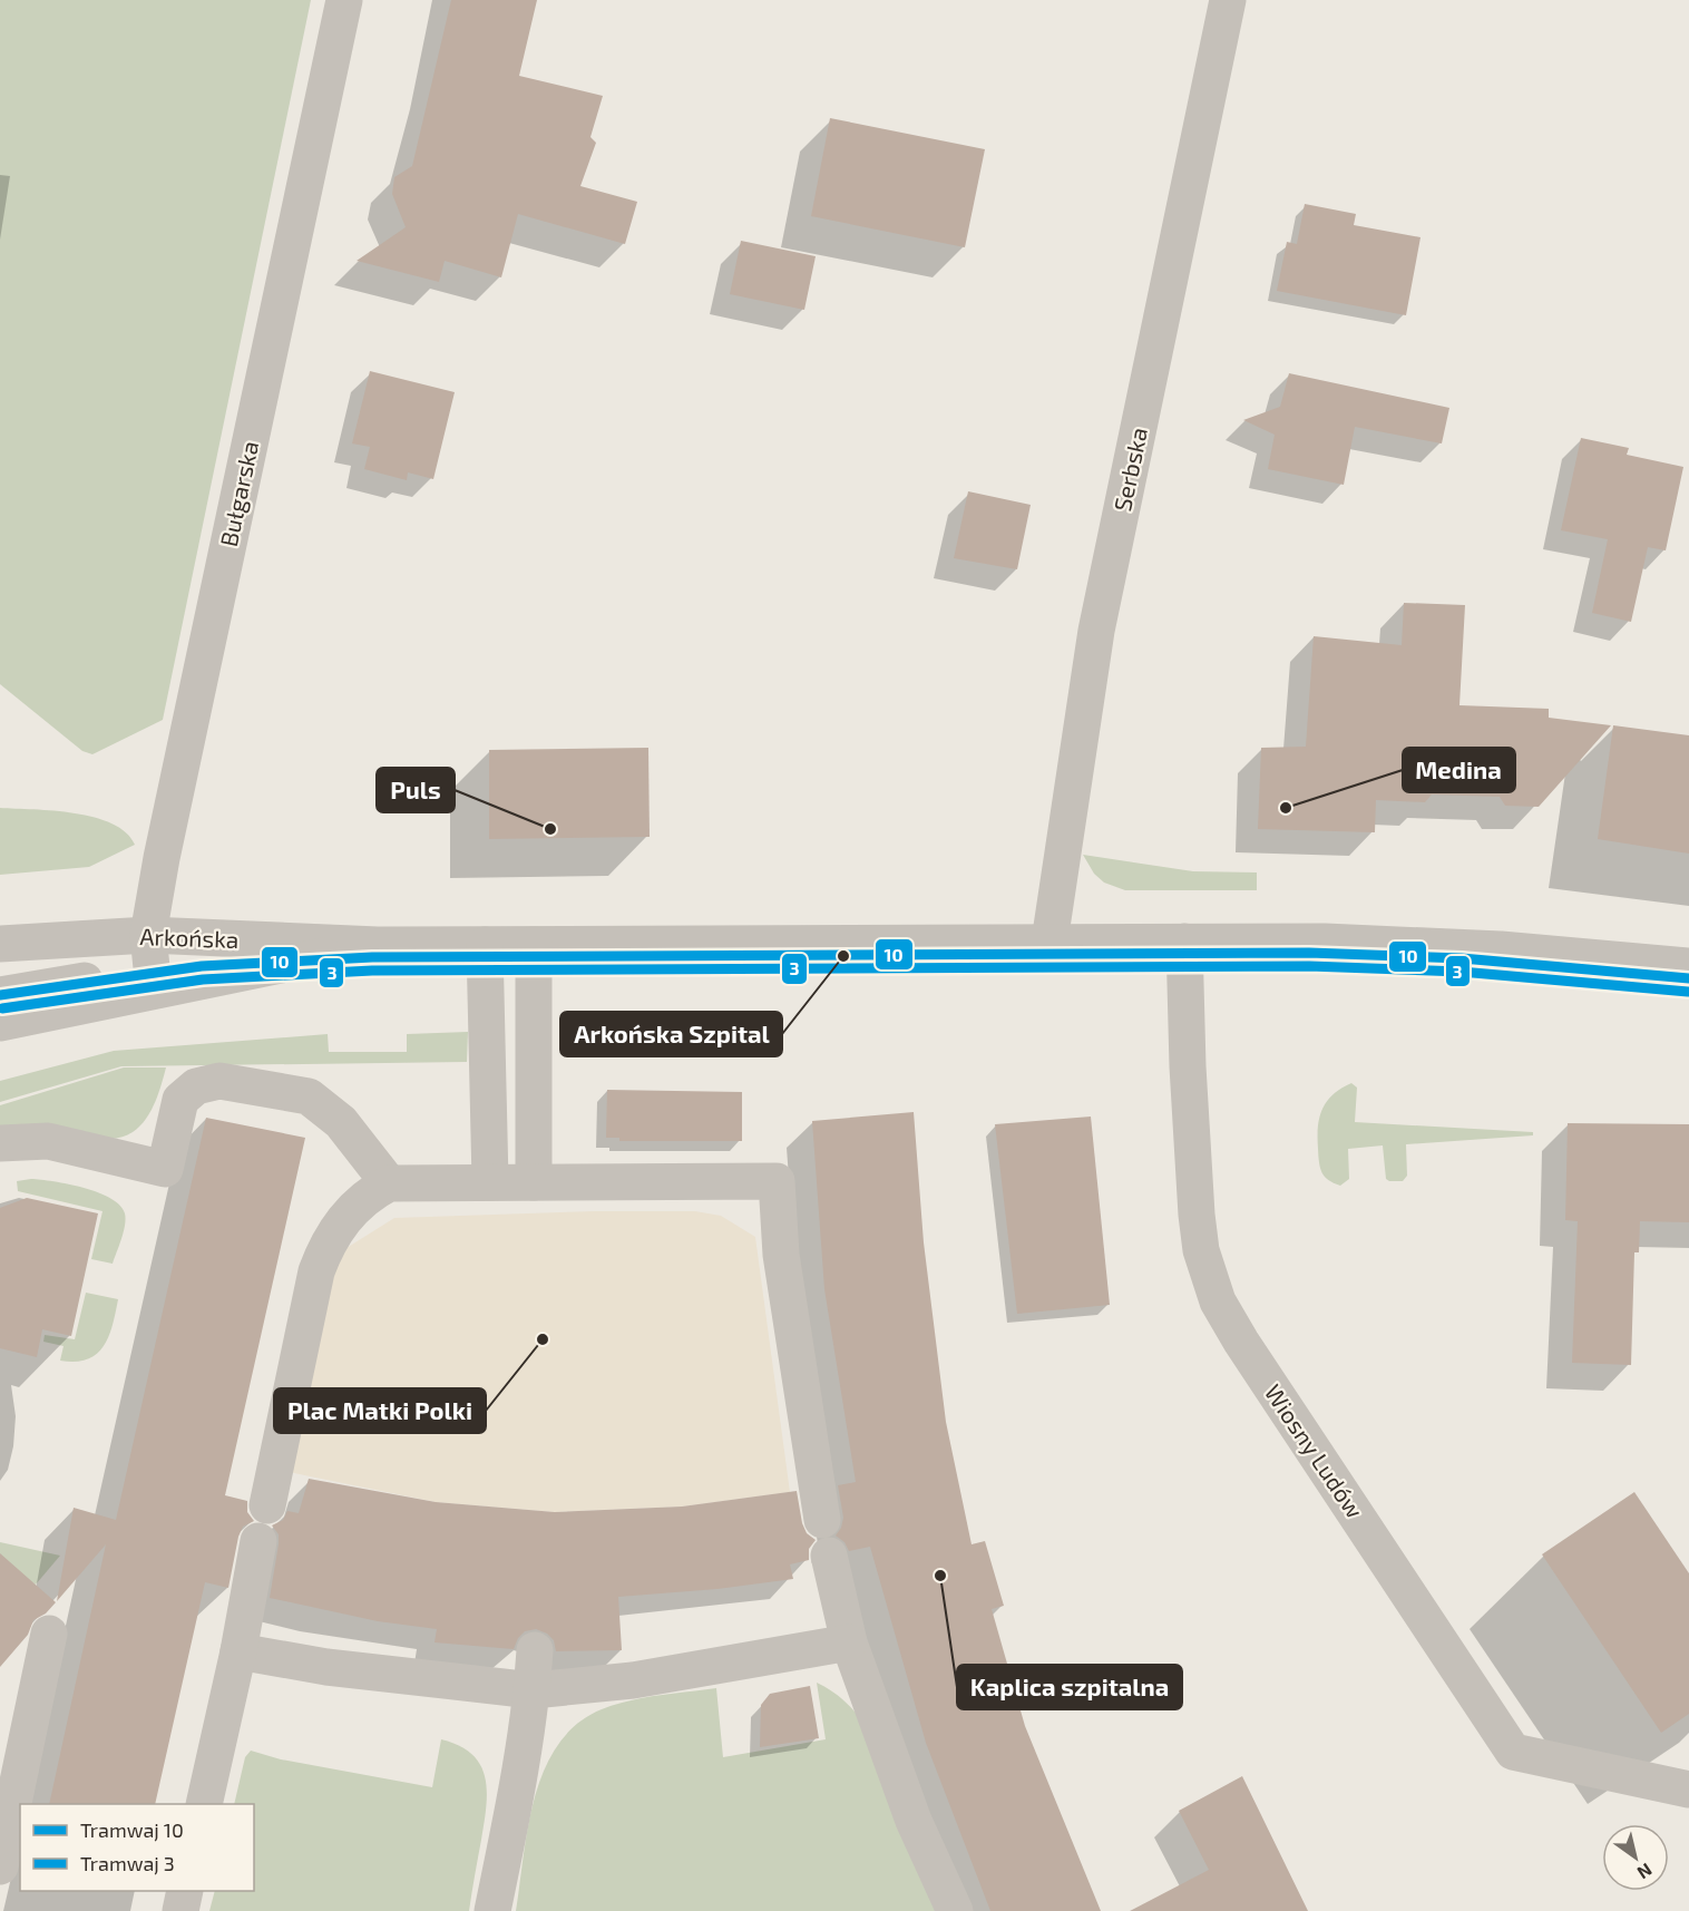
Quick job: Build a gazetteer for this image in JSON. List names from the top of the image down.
{
  "streets": {
    "street": [
      "Serbska",
      "Bułgarska",
      "Arkońska",
      "Wiosny Ludów"
    ]
  },
  "crossings": [
    ["Serbska", "Arkońska"],
    ["Bułgarska", "Arkońska"],
    ["Arkońska", "Wiosny Ludów"]
  ],
  "places": [
    "Medina",
    "Puls",
    "Arkońska Szpital",
    "Plac Matki Polki",
    "Kaplica szpitalna"
  ],
  "lines": ["tram line 10", "tram line 3"],
  "legend": ["Tramwaj 10", "Tramwaj 3"],
  "north": "bottom right"
}
